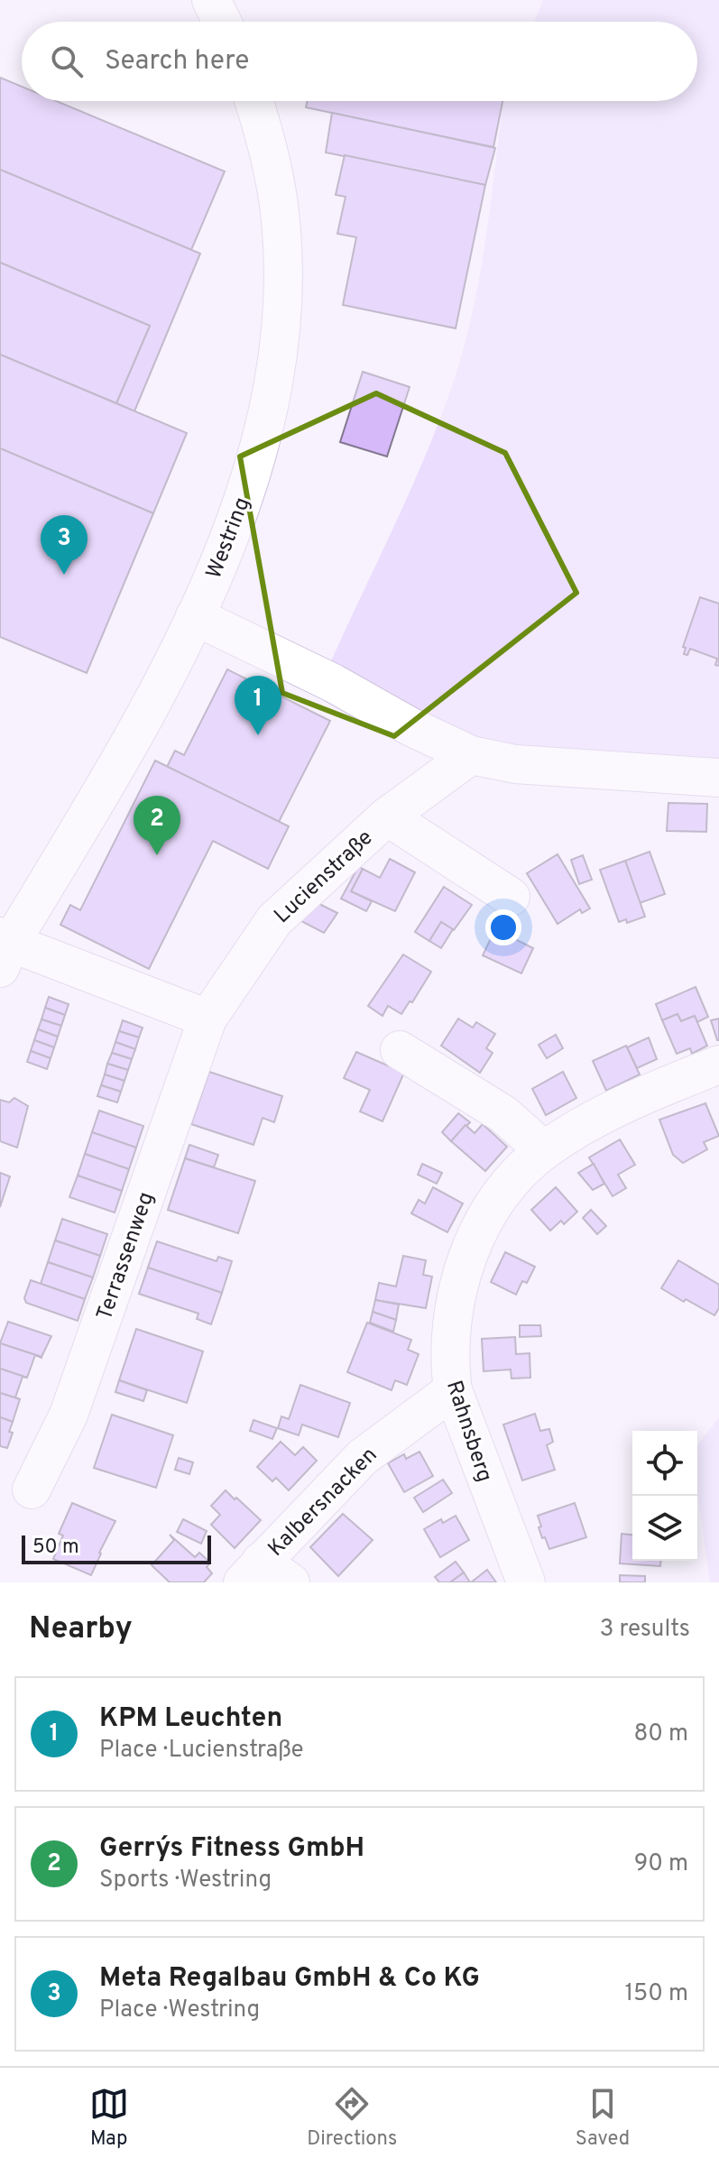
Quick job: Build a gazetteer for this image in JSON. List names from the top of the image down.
{
  "streets": {
    "street": [
      "Westring",
      "Lucienstraße",
      "Terrassenweg",
      "Rahnsberg",
      "Kalbersnacken"
    ]
  },
  "crossings": [
    ["Lucienstraße", "Terrassenweg"],
    ["Rahnsberg", "Kalbersnacken"]
  ],
  "scale_bar": "50 m",
  "page": {
    "search": "Search here",
    "pins": ["3", "1", "2"],
    "scale": "50 m",
    "heading": ["Nearby", "3 results"],
    "list": [
      {
        "mark": "1",
        "name": "KPM Leuchten",
        "note": "Place · Lucienstraße",
        "value": "80 m"
      },
      {
        "mark": "2",
        "name": "Gerry´s Fitness GmbH",
        "note": "Sports · Westring",
        "value": "90 m"
      },
      {
        "mark": "3",
        "name": "Meta Regalbau GmbH & Co KG",
        "note": "Place · Westring",
        "value": "150 m"
      }
    ],
    "nav": ["Map", "Directions", "Saved"]
  }
}
